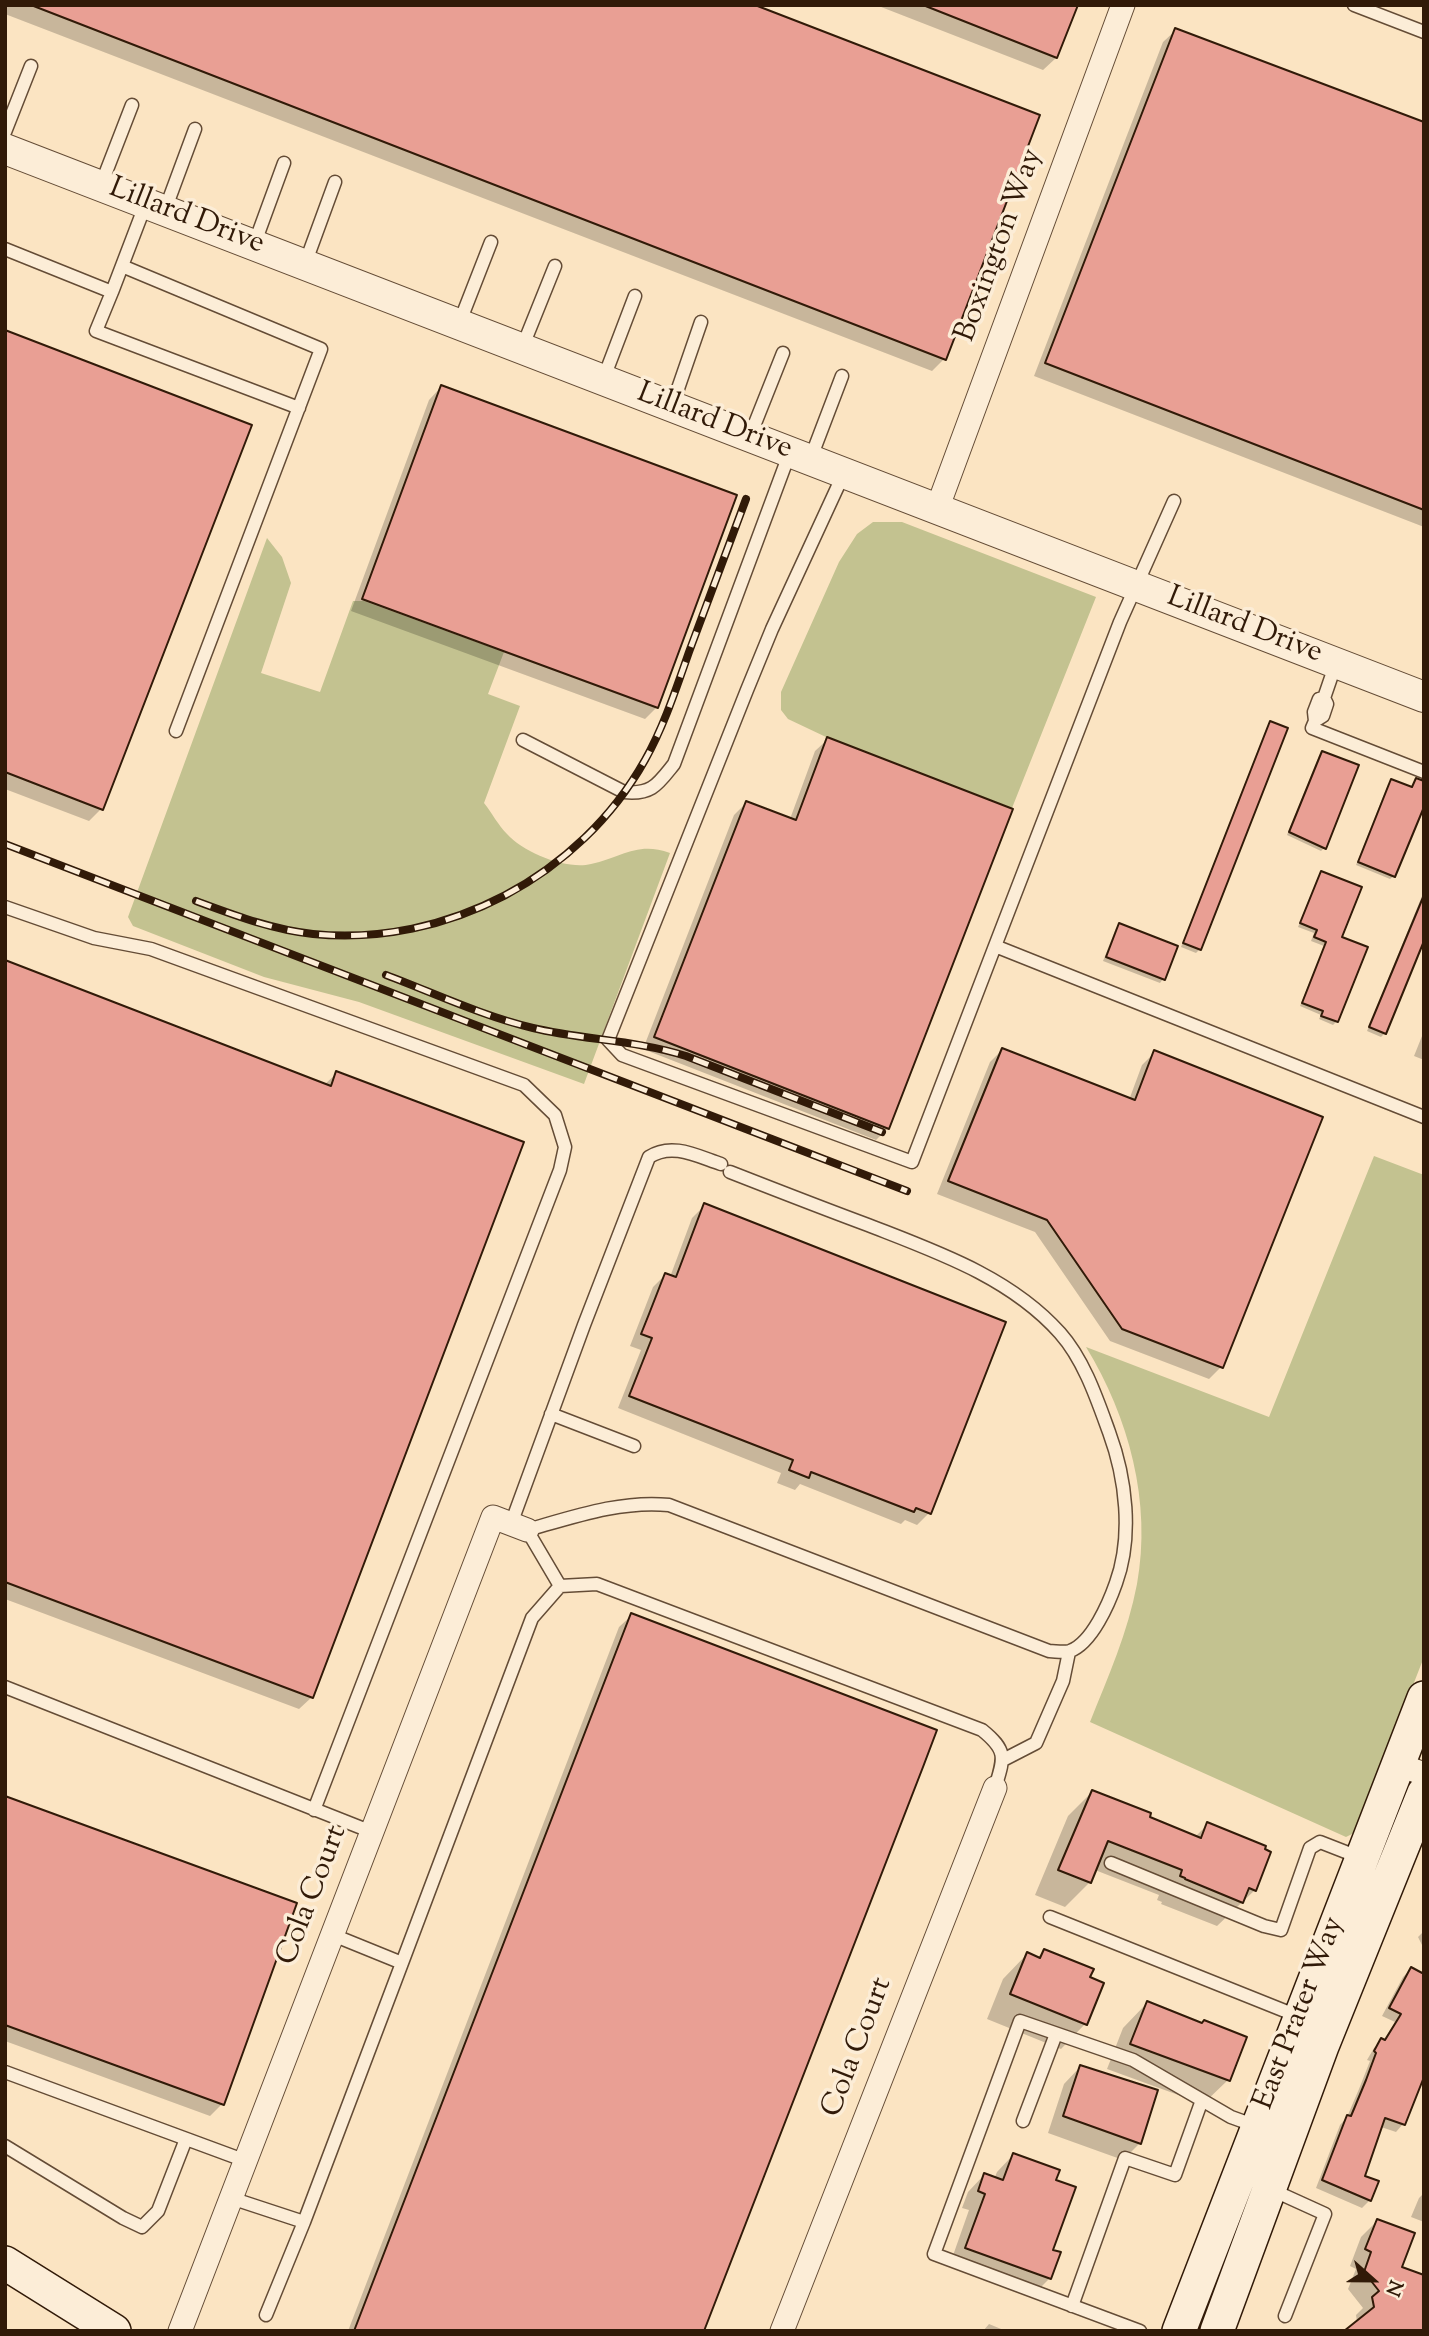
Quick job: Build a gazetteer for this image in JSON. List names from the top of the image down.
{
  "streets": {
    "main road": ["East Prater Way"],
    "street": ["Lillard Drive", "Boxington Way", "Cola Court"]
  },
  "crossings": [
    ["Lillard Drive", "Boxington Way"]
  ],
  "north": "right"
}
